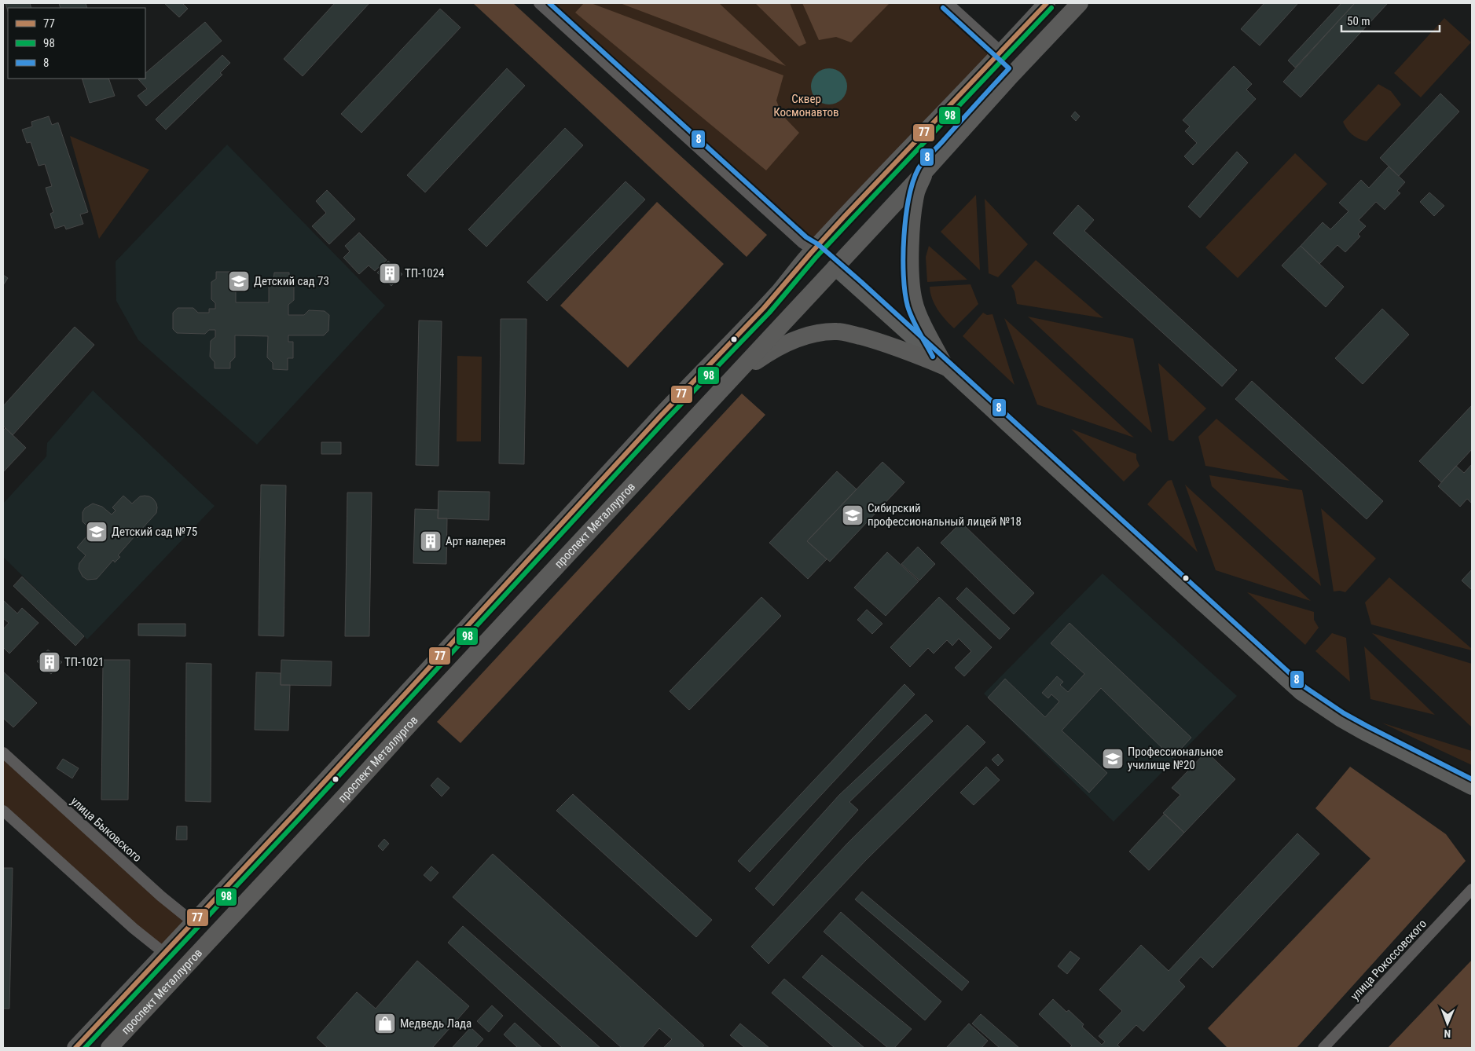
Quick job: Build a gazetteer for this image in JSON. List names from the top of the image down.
{
  "streets": {
    "main road": ["проспект Металлургов"],
    "street": ["улица Быковского", "улица Рокоссовского"]
  },
  "crossings": [
    ["проспект Металлургов", "улица Быковского"]
  ],
  "parks": ["Сквер Космонавтов"],
  "places": {
    "building": ["ТП-1024", "Арт налерея", "ТП-1021"],
    "school or university": [
      "Детский сад 73",
      "Сибирский профессиональный лицей №18",
      "Детский сад №75",
      "Профессиональное училище №20"
    ],
    "shop": ["Медведь Лада"]
  },
  "lines": ["transit line 77", "transit line 8", "transit line 98"],
  "legend": ["77", "98", "8"],
  "scale_bar": "50 m",
  "north": "bottom"
}
